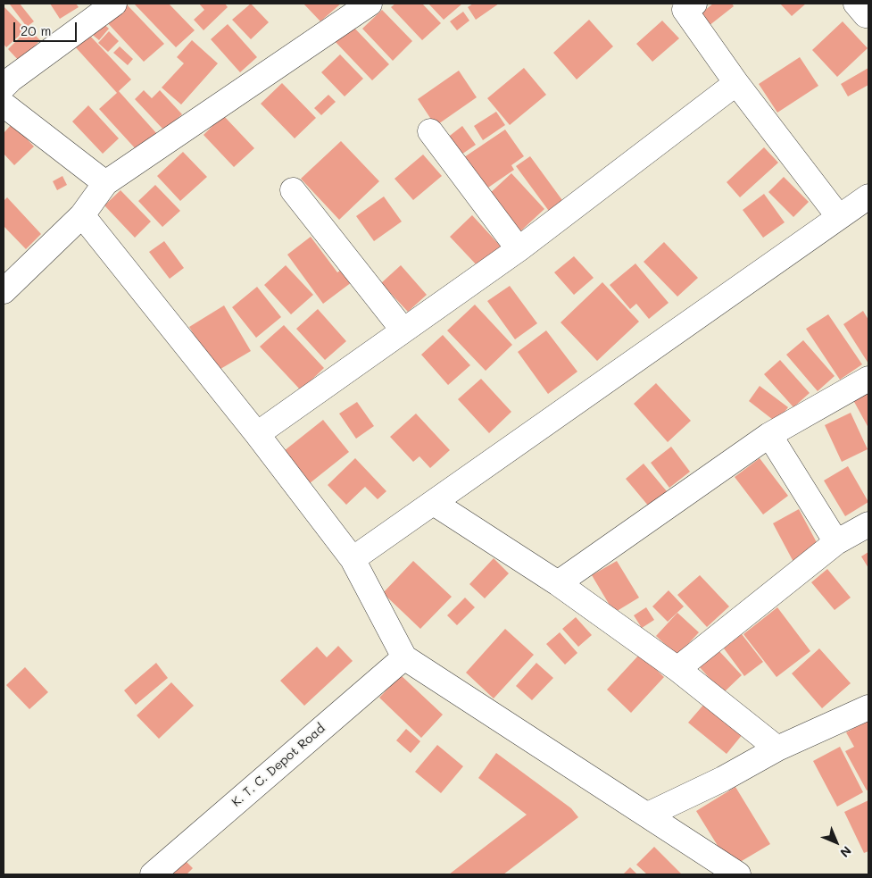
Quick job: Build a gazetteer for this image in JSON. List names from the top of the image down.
{
  "streets": {
    "street": ["K. T. C. Depot Road"]
  },
  "scale_bar": "20 m",
  "north": "bottom right"
}
